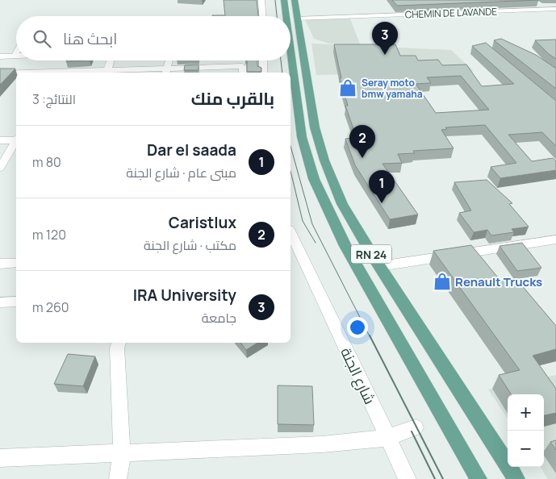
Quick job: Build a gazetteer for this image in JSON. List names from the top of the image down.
{
  "streets": {
    "main road": ["RN 24"],
    "street": ["CHEMIN DE LAVANDE", "شارع الجنة"]
  },
  "crossings": [
    ["CHEMIN DE LAVANDE", "RN 24"]
  ],
  "places": {
    "shop": ["Seray moto bmw yamaha", "Renault Trucks"]
  },
  "page": {
    "search": "ابحث هنا",
    "pins": ["3", "2", "1"],
    "heading": ["بالقرب منك", "النتائج: 3"],
    "list": [
      {
        "mark": "1",
        "name": "Dar el saada",
        "note": "مبنى عام · شارع الجنة",
        "value": "80 m"
      },
      {
        "mark": "2",
        "name": "Caristlux",
        "note": "مكتب · شارع الجنة",
        "value": "120 m"
      },
      {
        "mark": "3",
        "name": "IRA University",
        "note": "جامعة",
        "value": "260 m"
      }
    ],
    "map_buttons": ["+", "−"]
  }
}
